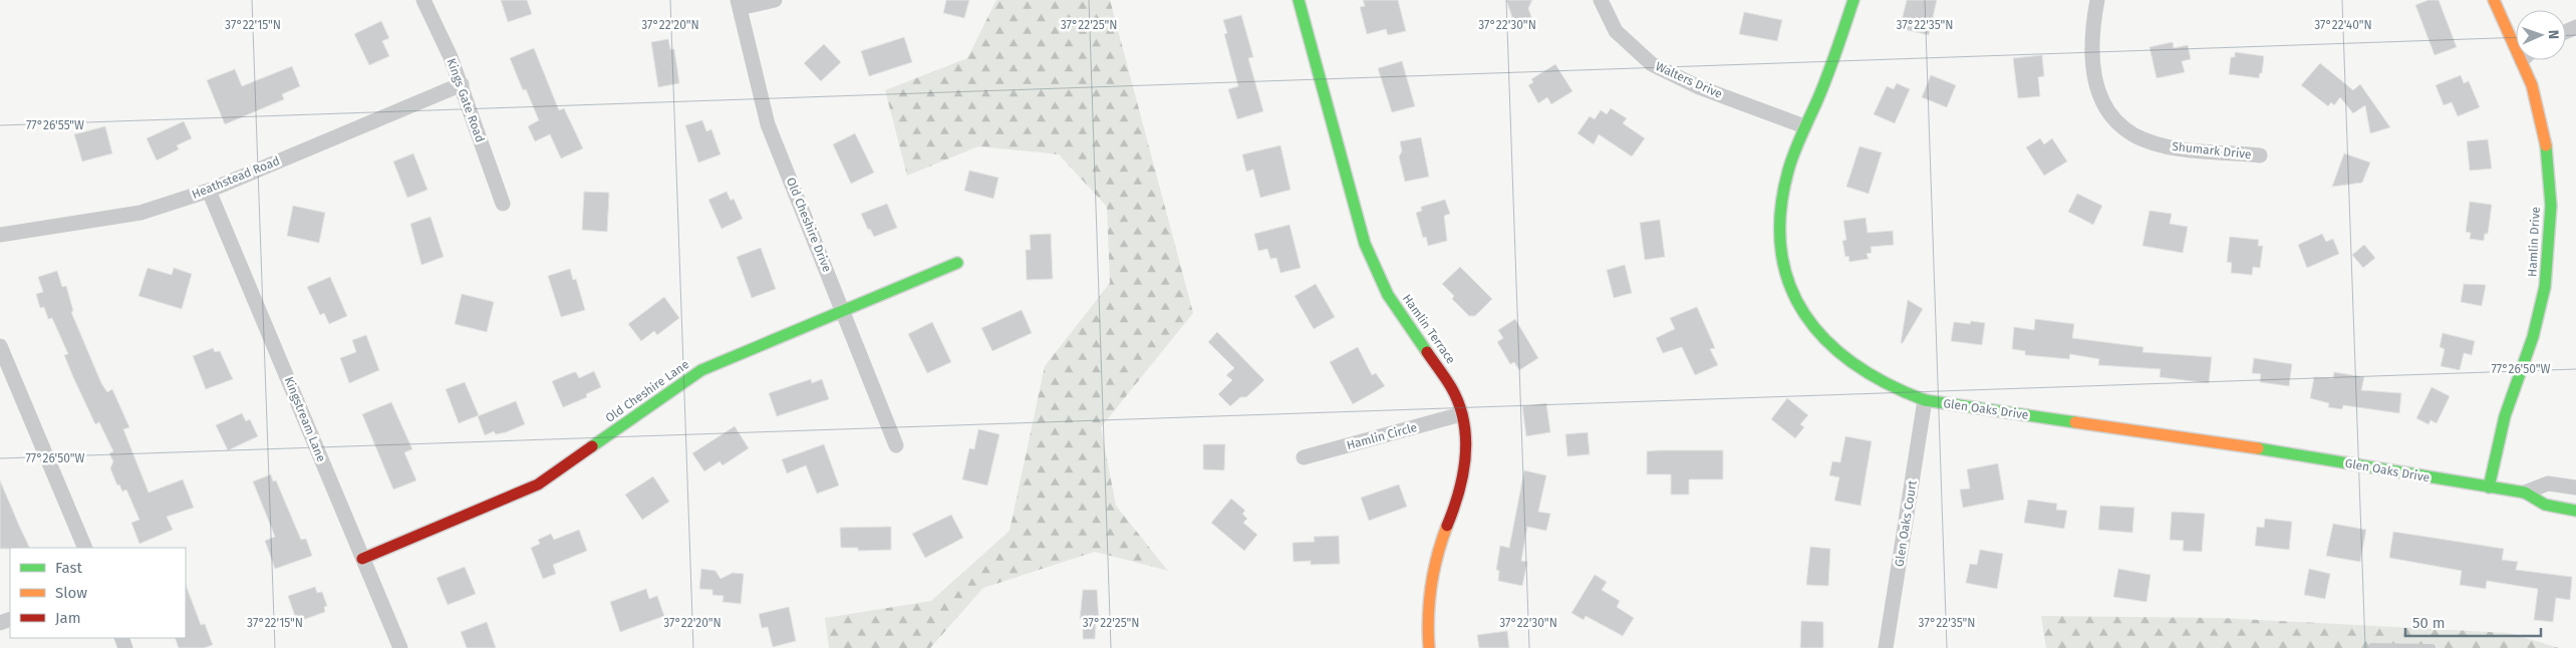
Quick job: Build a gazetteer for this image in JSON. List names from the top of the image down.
{
  "streets": {
    "street": [
      "Walters Drive",
      "Kings Gate Road",
      "Shumark Drive",
      "Heathstead Road",
      "Old Cheshire Drive",
      "Hamlin Drive",
      "Hamlin Terrace",
      "Old Cheshire Lane",
      "Glen Oaks Drive",
      "Kingstream Lane",
      "Hamlin Circle",
      "Glen Oaks Court"
    ]
  },
  "crossings": [
    ["Walters Drive", "Glen Oaks Drive"],
    ["Kings Gate Road", "Heathstead Road"],
    ["Heathstead Road", "Kingstream Lane"],
    ["Old Cheshire Drive", "Old Cheshire Lane"],
    ["Hamlin Drive", "Glen Oaks Drive"],
    ["Hamlin Terrace", "Hamlin Circle"],
    ["Old Cheshire Lane", "Kingstream Lane"],
    ["Glen Oaks Drive", "Glen Oaks Court"]
  ],
  "legend": ["Fast", "Slow", "Jam"],
  "scale_bar": "50 m",
  "north": "right",
  "coordinates": [
    "37°22'15\"N",
    "37°22'20\"N",
    "37°22'25\"N",
    "37°22'30\"N",
    "37°22'35\"N",
    "37°22'40\"N",
    "77°26'55\"W",
    "77°26'50\"W"
  ]
}
